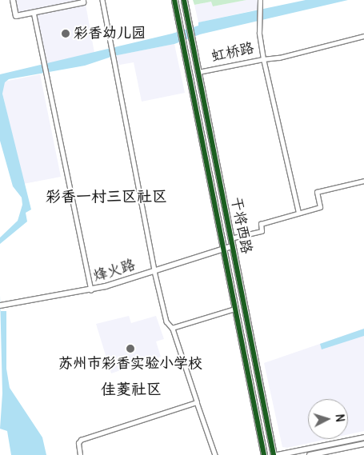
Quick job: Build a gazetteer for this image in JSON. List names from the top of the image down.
{
  "streets": {
    "main road": ["干将西路"],
    "street": ["虹桥路", "烽火路"]
  },
  "crossings": [
    ["虹桥路", "干将西路"],
    ["干将西路", "烽火路"]
  ],
  "districts": ["彩香一村三区社区", "佳菱社区"],
  "places": ["彩香幼儿园", "苏州市彩香实验小学校"],
  "north": "right"
}
